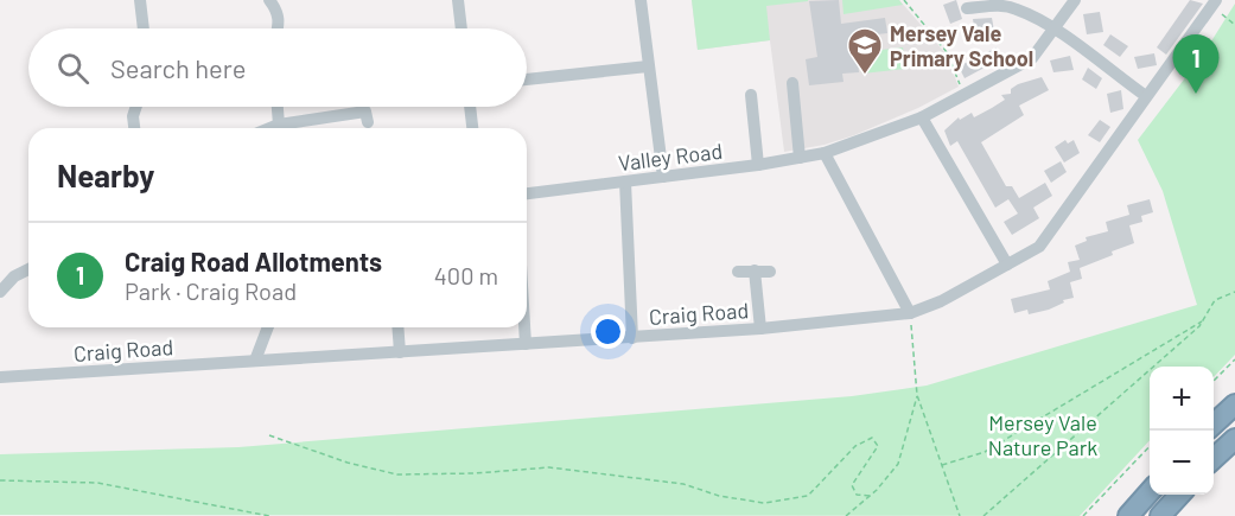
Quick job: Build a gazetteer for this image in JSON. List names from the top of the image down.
{
  "streets": {
    "street": ["Valley Road", "Craig Road"]
  },
  "parks": ["Mersey Vale Nature Park"],
  "places": {
    "school or university": ["Mersey Vale Primary School"]
  },
  "page": {
    "search": "Search here",
    "pins": "1",
    "heading": "Nearby",
    "list": [
      {
        "mark": "1",
        "name": "Craig Road Allotments",
        "note": "Park · Craig Road",
        "value": "400 m"
      }
    ],
    "map_buttons": ["+", "−"]
  }
}
